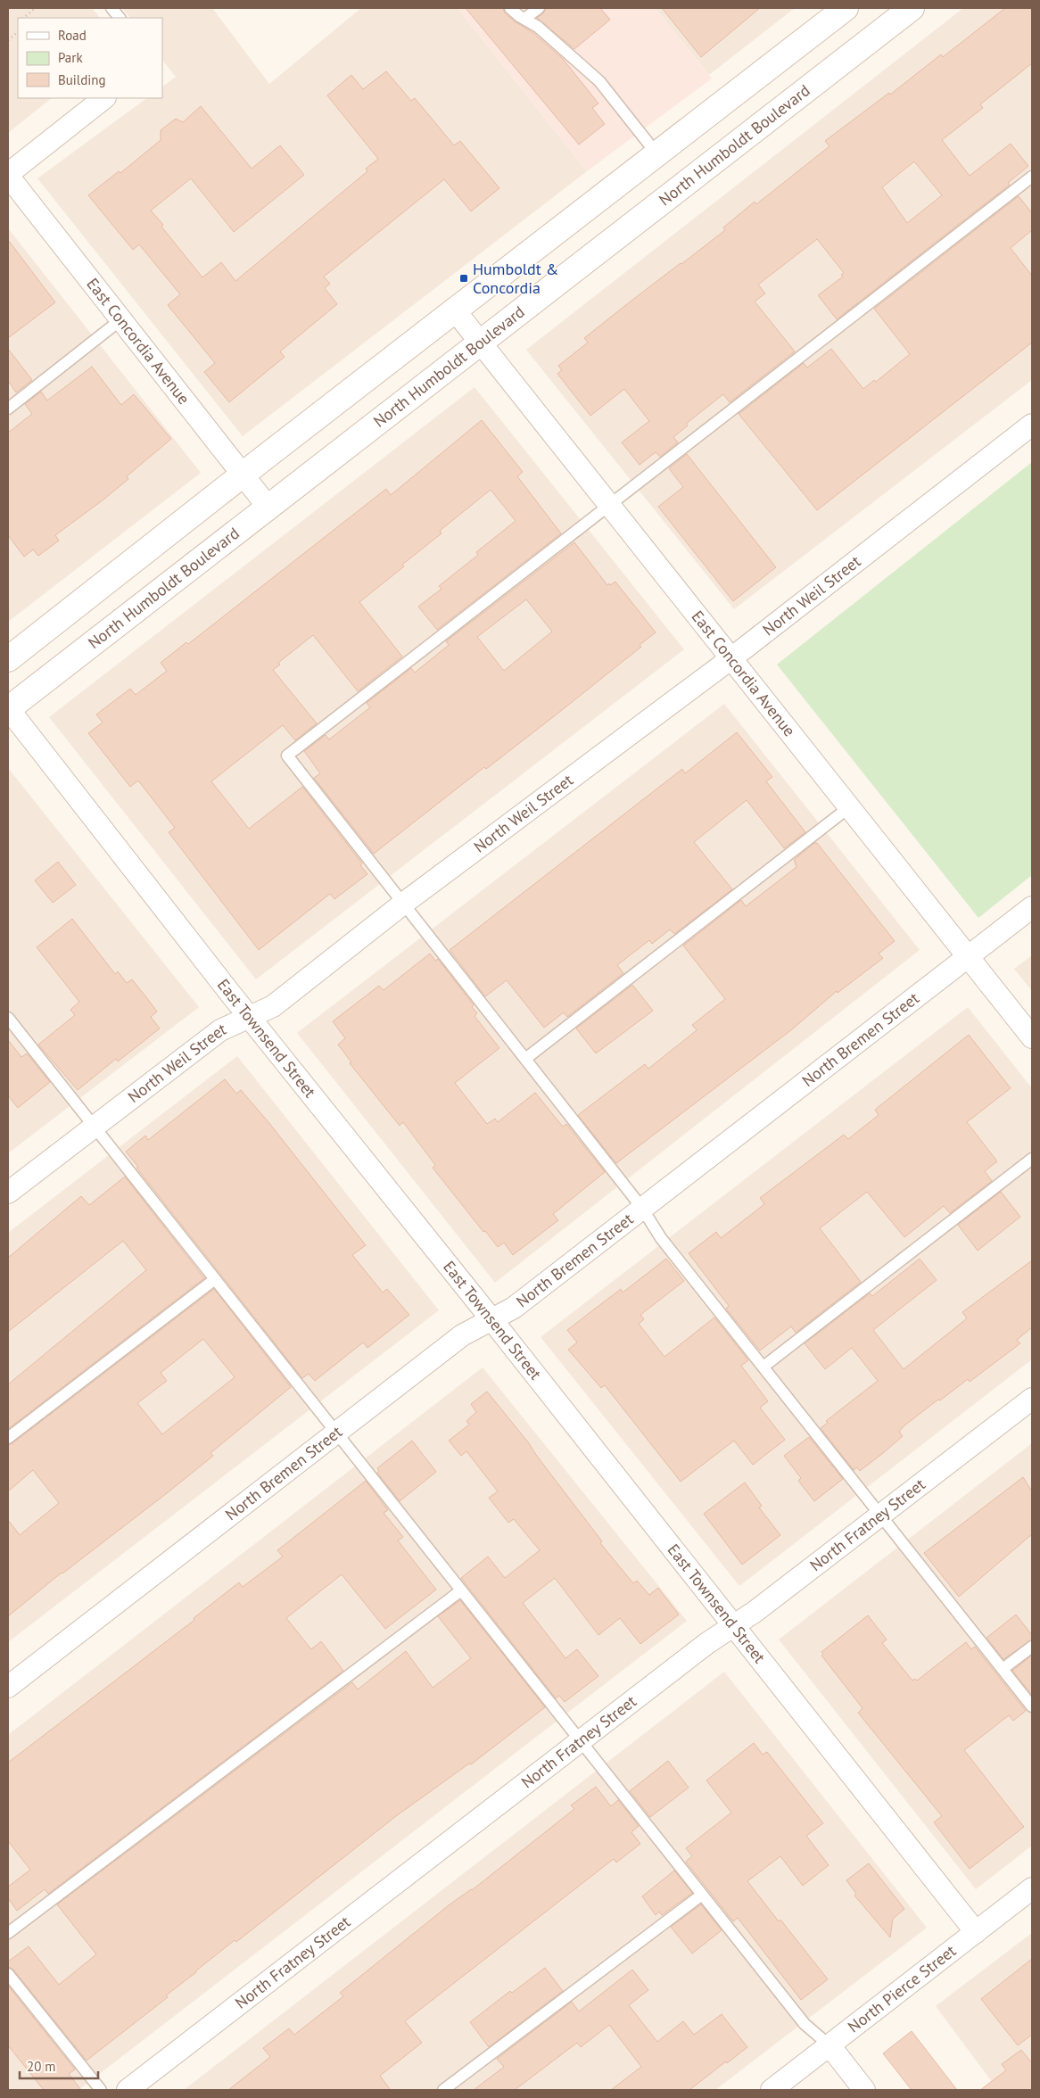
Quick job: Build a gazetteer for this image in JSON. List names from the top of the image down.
{
  "streets": {
    "main road": ["North Humboldt Boulevard"],
    "street": [
      "East Concordia Avenue",
      "North Weil Street",
      "East Townsend Street",
      "North Bremen Street",
      "North Fratney Street",
      "North Pierce Street"
    ]
  },
  "crossings": [
    ["North Humboldt Boulevard", "East Concordia Avenue"],
    ["North Humboldt Boulevard", "East Townsend Street"],
    ["East Concordia Avenue", "North Weil Street"],
    ["East Concordia Avenue", "North Bremen Street"],
    ["North Weil Street", "East Townsend Street"],
    ["East Townsend Street", "North Bremen Street"],
    ["East Townsend Street", "North Fratney Street"],
    ["East Townsend Street", "North Pierce Street"]
  ],
  "places": {
    "transit": ["Humboldt & Concordia"]
  },
  "legend": ["Road", "Park", "Building"],
  "scale_bar": "20 m"
}
